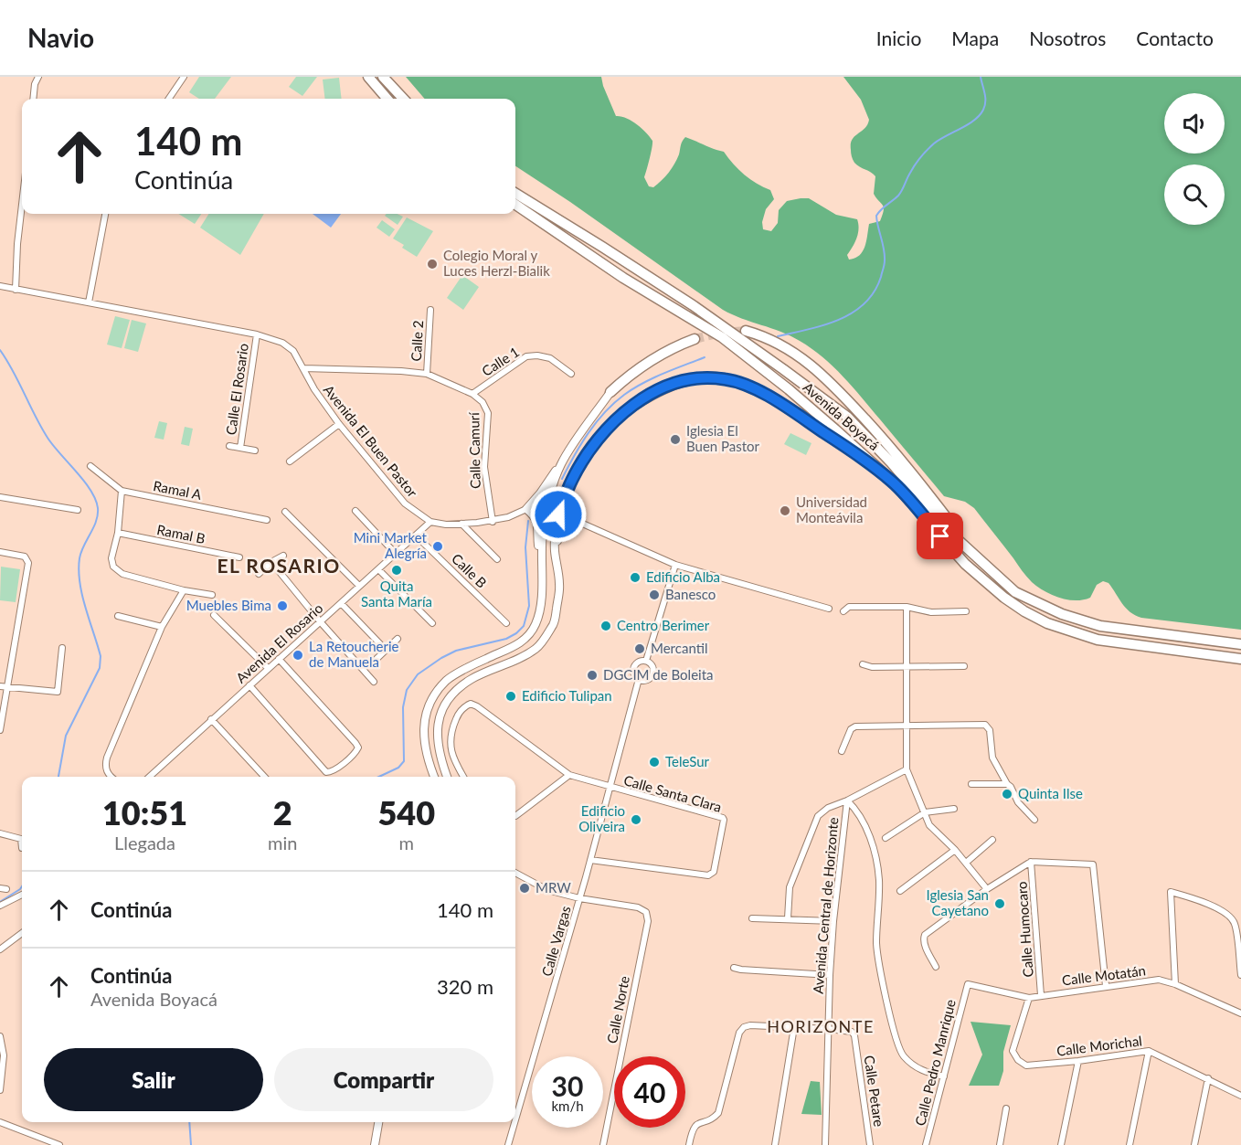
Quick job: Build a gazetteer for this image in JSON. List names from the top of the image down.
{
  "streets": {
    "highway": ["Avenida Boyacá"],
    "street": [
      "Calle 2",
      "Calle 1",
      "Calle El Rosario",
      "Avenida El Buen Pastor",
      "Calle Camurí",
      "Ramal A",
      "Ramal B",
      "Calle B",
      "Avenida El Rosario",
      "Calle Santa Clara",
      "Avenida Central de Horizonte",
      "Calle Humocaro",
      "Calle Vargas",
      "Calle Motatán",
      "Calle Norte",
      "Calle Morichal",
      "Calle Pedro Manrique",
      "Calle Petare"
    ]
  },
  "crossings": [
    ["Calle 2", "Calle Camurí"],
    ["Calle 1", "Calle Camurí"],
    ["Calle El Rosario", "Avenida El Buen Pastor"],
    ["Avenida El Buen Pastor", "Calle Camurí"],
    ["Avenida El Buen Pastor", "Avenida El Rosario"],
    ["Calle B", "Avenida El Rosario"],
    ["Calle Santa Clara", "Calle Vargas"],
    ["Avenida Central de Horizonte", "Calle Petare"],
    ["Calle Humocaro", "Calle Motatán"],
    ["Calle Vargas", "Calle Norte"],
    ["Calle Motatán", "Calle Morichal"],
    ["Calle Motatán", "Calle Pedro Manrique"],
    ["Calle Morichal", "Calle Pedro Manrique"]
  ],
  "districts": ["EL ROSARIO", "HORIZONTE"],
  "places": [
    "Colegio Moral y Luces Herzl-Bialik",
    "Iglesia El Buen Pastor",
    "Universidad Monteávila",
    "Mini Market Alegría",
    "Quita Santa María",
    "Edificio Alba",
    "Banesco",
    "Muebles Bima",
    "Centro Berimer",
    "Mercantil",
    "La Retoucherie de Manuela",
    "DGCIM de Boleita",
    "Edificio Tulipan",
    "TeleSur",
    "Quinta Ilse",
    "Edificio Oliveira",
    "MRW",
    "Iglesia San Cayetano"
  ],
  "page": {
    "header": "Navio",
    "nav": [
      "Inicio",
      "Mapa",
      "Nosotros",
      "Contacto"
    ],
    "turn": ["140 m", "Continúa"],
    "eta": [
      "10:51",
      "Llegada",
      "2",
      "min",
      "540",
      "m"
    ],
    "list": [
      {
        "name": "Continúa",
        "value": "140 m"
      },
      {
        "name": "Continúa",
        "note": "Avenida Boyacá",
        "value": "320 m"
      }
    ],
    "buttons": ["Salir", "Compartir"],
    "speed": "30 km/h",
    "limit": "40"
  }
}
